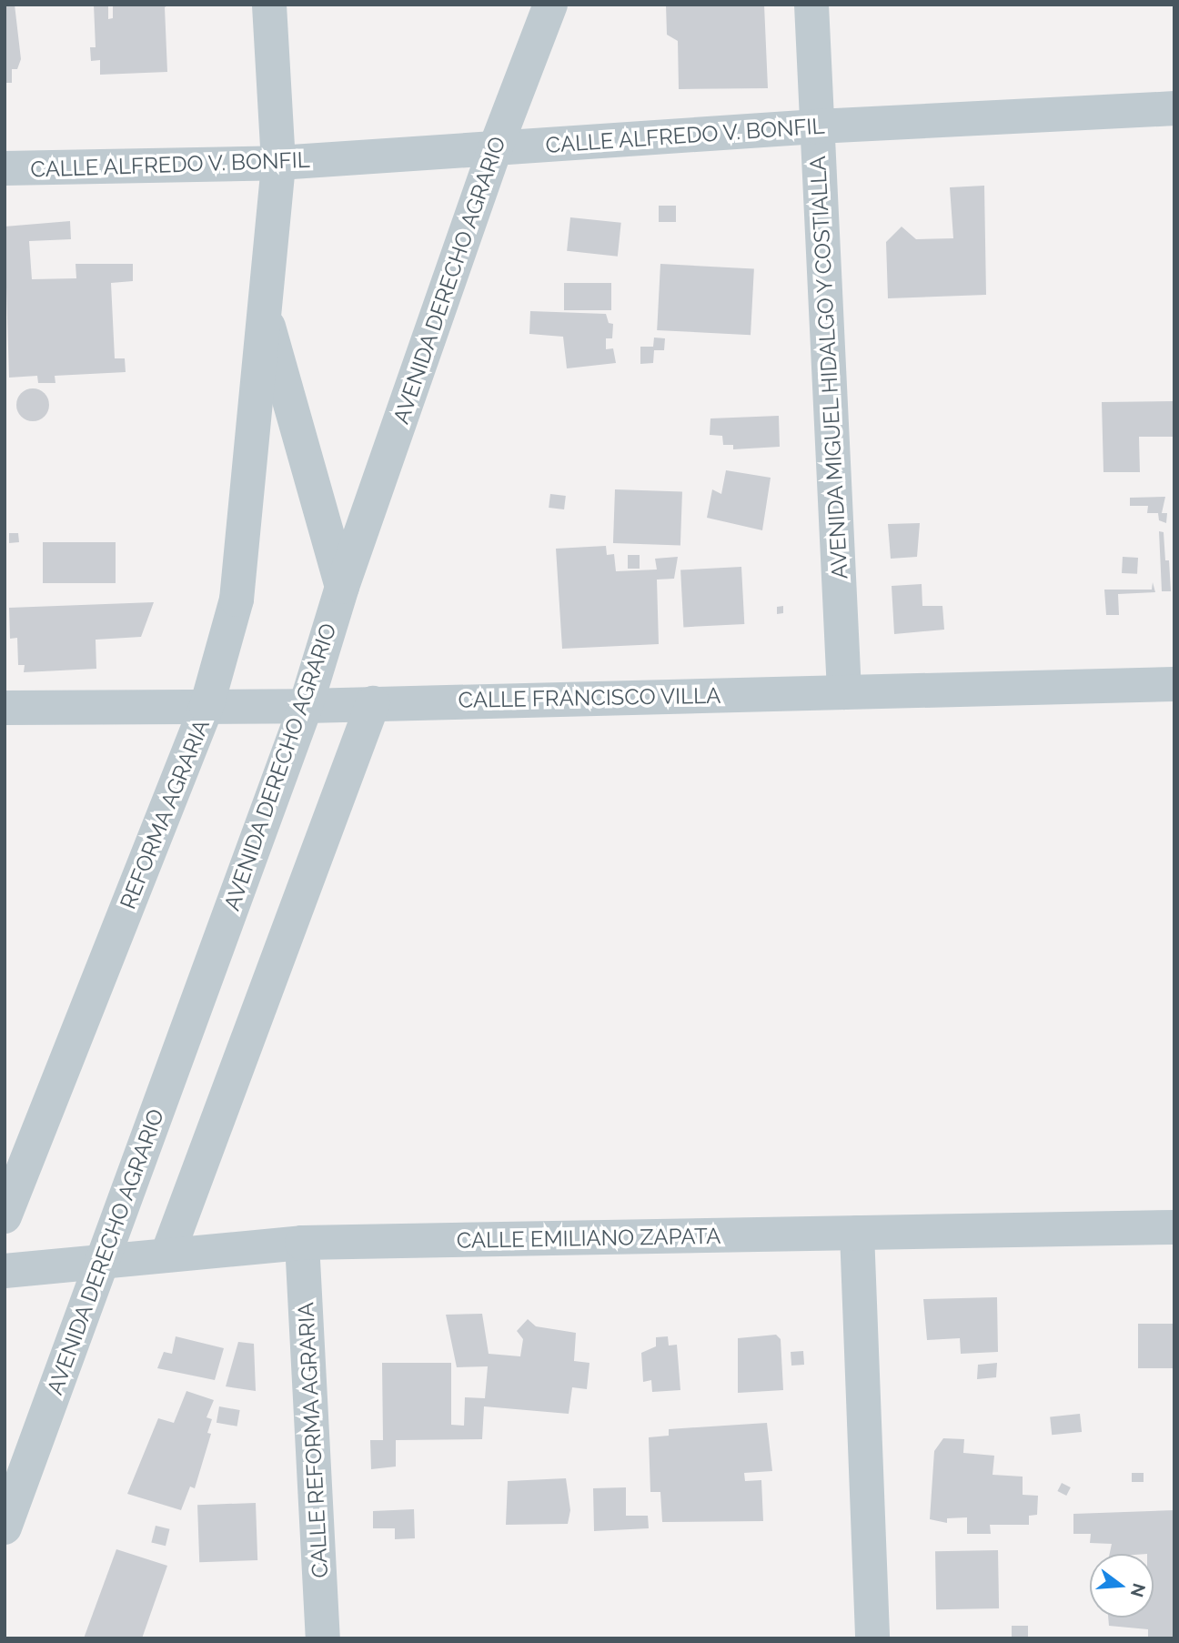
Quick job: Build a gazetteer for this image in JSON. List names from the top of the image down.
{
  "streets": {
    "street": [
      "CALLE ALFREDO V. BONFIL",
      "AVENIDA DERECHO AGRARIO",
      "AVENIDA MIGUEL HIDALGO Y COSTIALLA",
      "CALLE FRANCISCO VILLA",
      "REFORMA AGRARIA",
      "CALLE EMILIANO ZAPATA",
      "CALLE REFORMA AGRARIA"
    ]
  },
  "crossings": [
    ["CALLE ALFREDO V. BONFIL", "AVENIDA DERECHO AGRARIO"],
    ["CALLE ALFREDO V. BONFIL", "AVENIDA MIGUEL HIDALGO Y COSTIALLA"],
    ["AVENIDA DERECHO AGRARIO", "CALLE FRANCISCO VILLA"],
    ["AVENIDA DERECHO AGRARIO", "CALLE EMILIANO ZAPATA"],
    ["AVENIDA MIGUEL HIDALGO Y COSTIALLA", "CALLE FRANCISCO VILLA"],
    ["CALLE FRANCISCO VILLA", "REFORMA AGRARIA"],
    ["CALLE EMILIANO ZAPATA", "CALLE REFORMA AGRARIA"]
  ],
  "north": "right"
}
